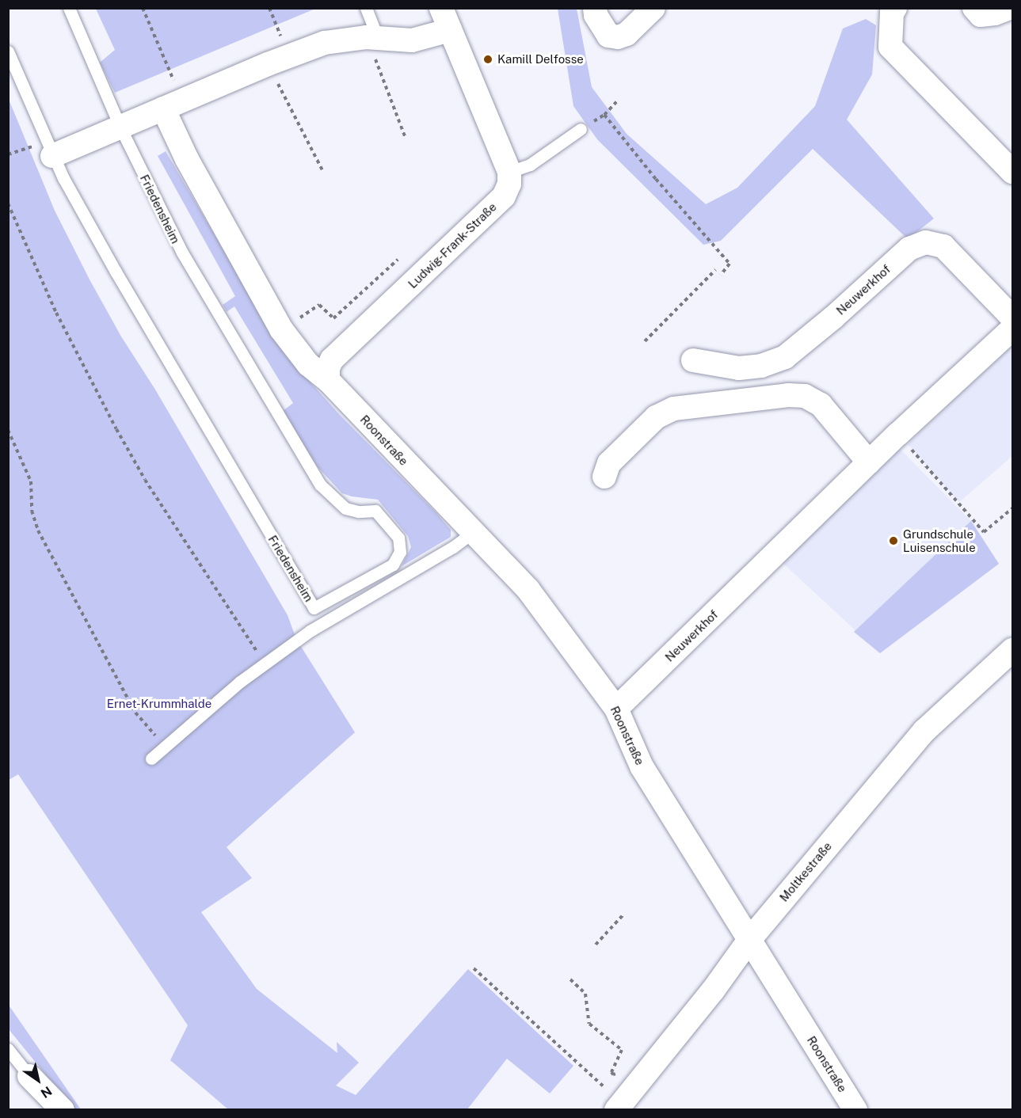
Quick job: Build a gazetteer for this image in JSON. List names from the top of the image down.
{
  "streets": {
    "street": [
      "Ludwig-Frank-Straße",
      "Neuwerkhof",
      "Roonstraße",
      "Moltkestraße"
    ],
    "lane": ["Friedensheim"]
  },
  "crossings": [
    ["Ludwig-Frank-Straße", "Roonstraße"],
    ["Neuwerkhof", "Roonstraße"],
    ["Roonstraße", "Moltkestraße"]
  ],
  "parks": ["Ernet-Krummhalde"],
  "places": ["Kamill Delfosse", "Grundschule Luisenschule"],
  "north": "bottom right"
}
